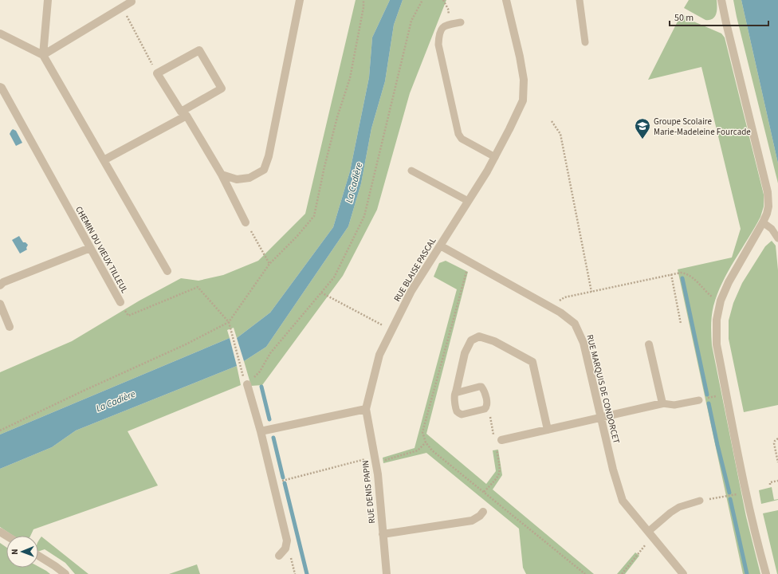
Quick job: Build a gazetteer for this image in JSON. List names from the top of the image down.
{
  "streets": {
    "street": [
      "CHEMIN DU VIEUX TILLEUL",
      "RUE BLAISE PASCAL",
      "RUE MARQUIS DE CONDORCET",
      "RUE DENIS PAPIN"
    ]
  },
  "crossings": [
    ["RUE BLAISE PASCAL", "RUE MARQUIS DE CONDORCET"],
    ["RUE BLAISE PASCAL", "RUE DENIS PAPIN"]
  ],
  "water": ["La Cadière"],
  "places": {
    "school or university": ["Groupe Scolaire Marie-Madeleine Fourcade"]
  },
  "scale_bar": "50 m",
  "north": "left"
}
